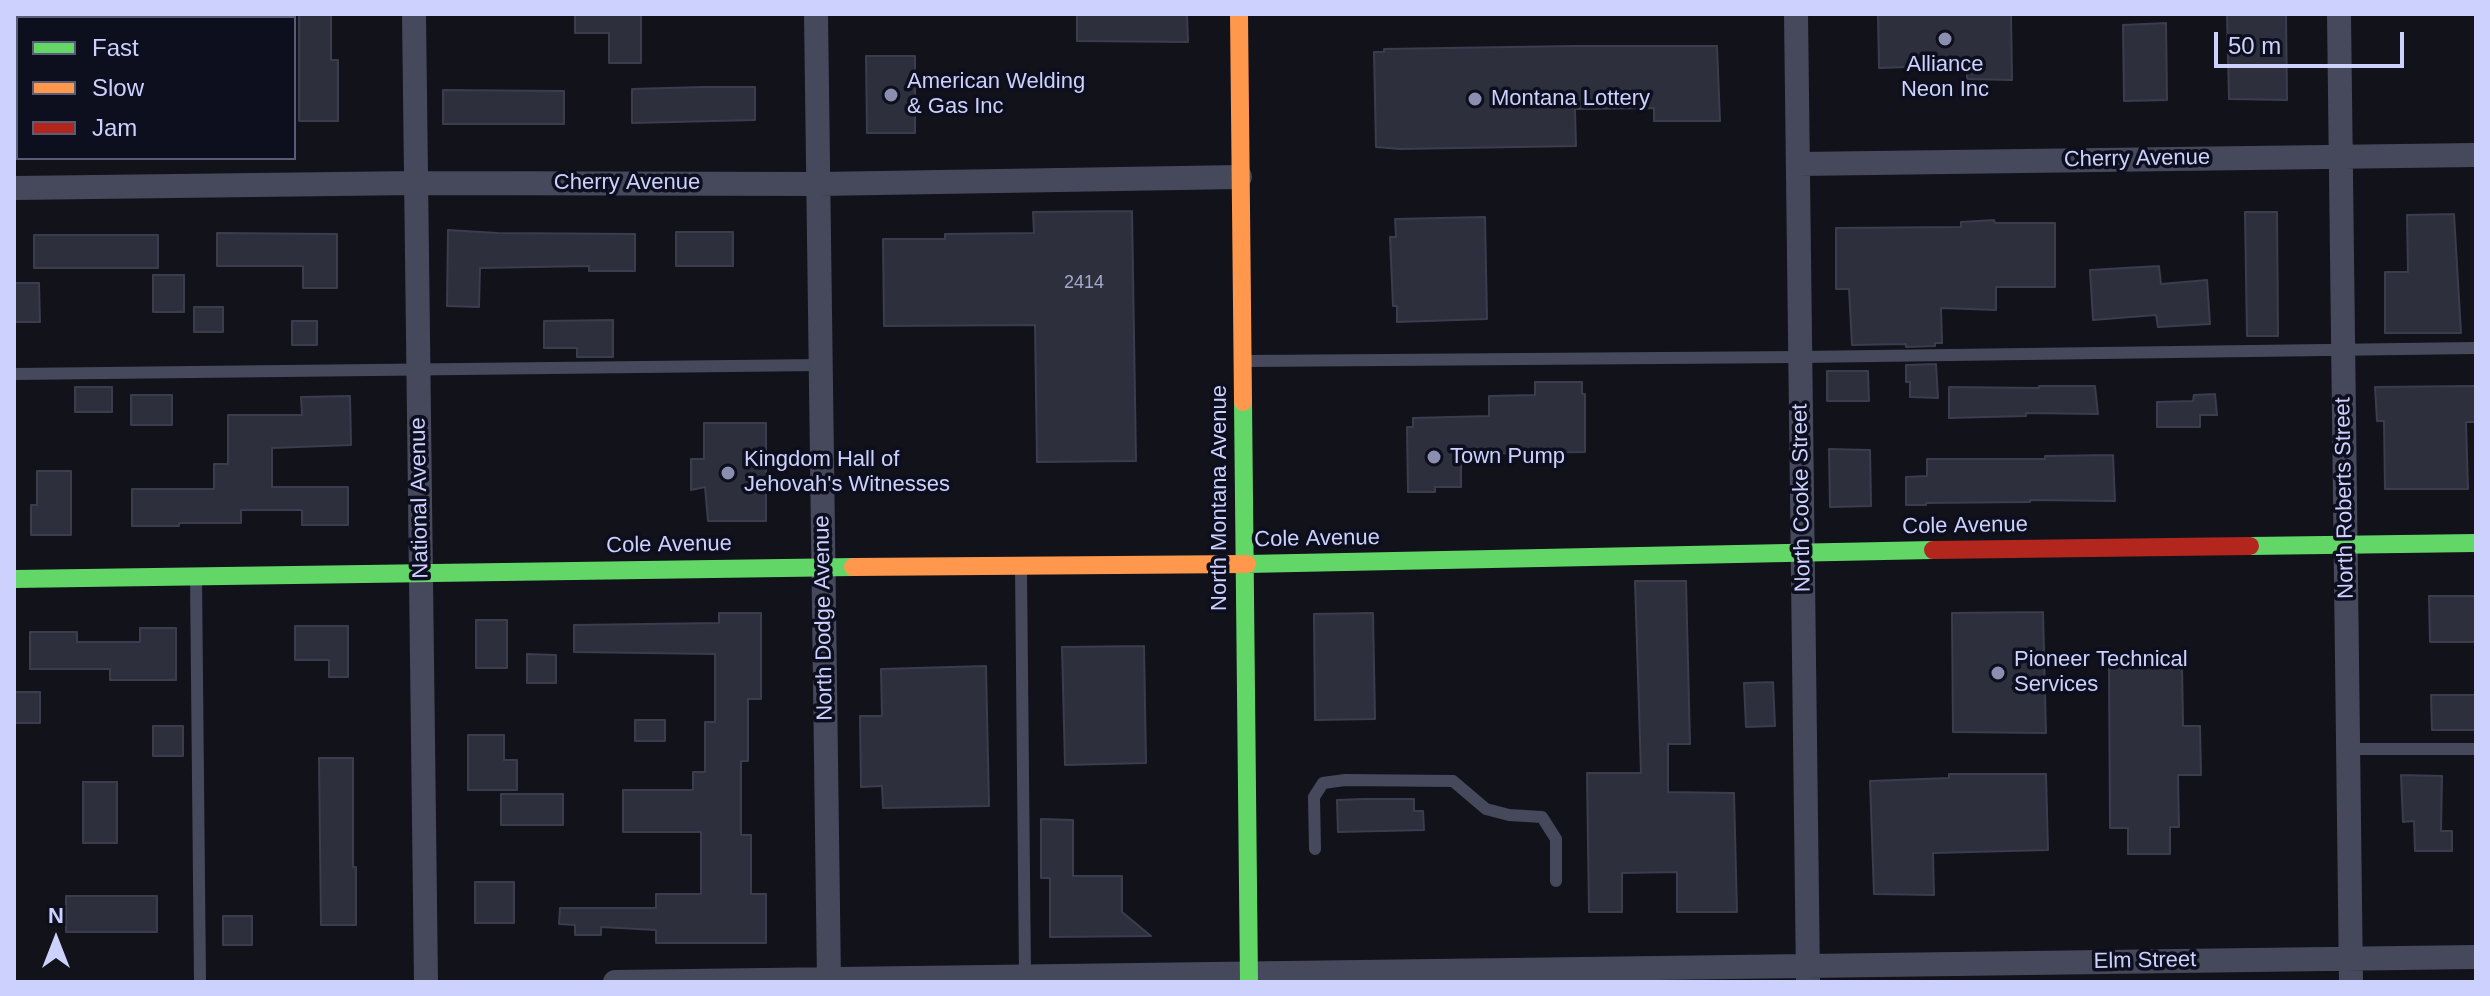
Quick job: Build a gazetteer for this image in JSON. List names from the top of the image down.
{
  "streets": {
    "street": [
      "Cherry Avenue",
      "National Avenue",
      "North Montana Avenue",
      "North Cooke Street",
      "North Roberts Street",
      "Cole Avenue",
      "North Dodge Avenue",
      "Elm Street"
    ]
  },
  "crossings": [
    ["Cherry Avenue", "National Avenue"],
    ["Cherry Avenue", "North Montana Avenue"],
    ["Cherry Avenue", "North Cooke Street"],
    ["Cherry Avenue", "North Roberts Street"],
    ["Cherry Avenue", "North Dodge Avenue"],
    ["National Avenue", "Cole Avenue"],
    ["North Montana Avenue", "Cole Avenue"],
    ["North Montana Avenue", "Elm Street"],
    ["North Cooke Street", "Cole Avenue"],
    ["North Cooke Street", "Elm Street"],
    ["North Roberts Street", "Cole Avenue"],
    ["North Roberts Street", "Elm Street"],
    ["Cole Avenue", "North Dodge Avenue"],
    ["North Dodge Avenue", "Elm Street"]
  ],
  "places": [
    "Alliance Neon Inc",
    "American Welding & Gas Inc",
    "Montana Lottery",
    "Town Pump",
    "Kingdom Hall of Jehovah's Witnesses",
    "Pioneer Technical Services"
  ],
  "house_numbers": ["2414"],
  "legend": ["Fast", "Slow", "Jam"],
  "scale_bar": "50 m",
  "north": "top"
}
